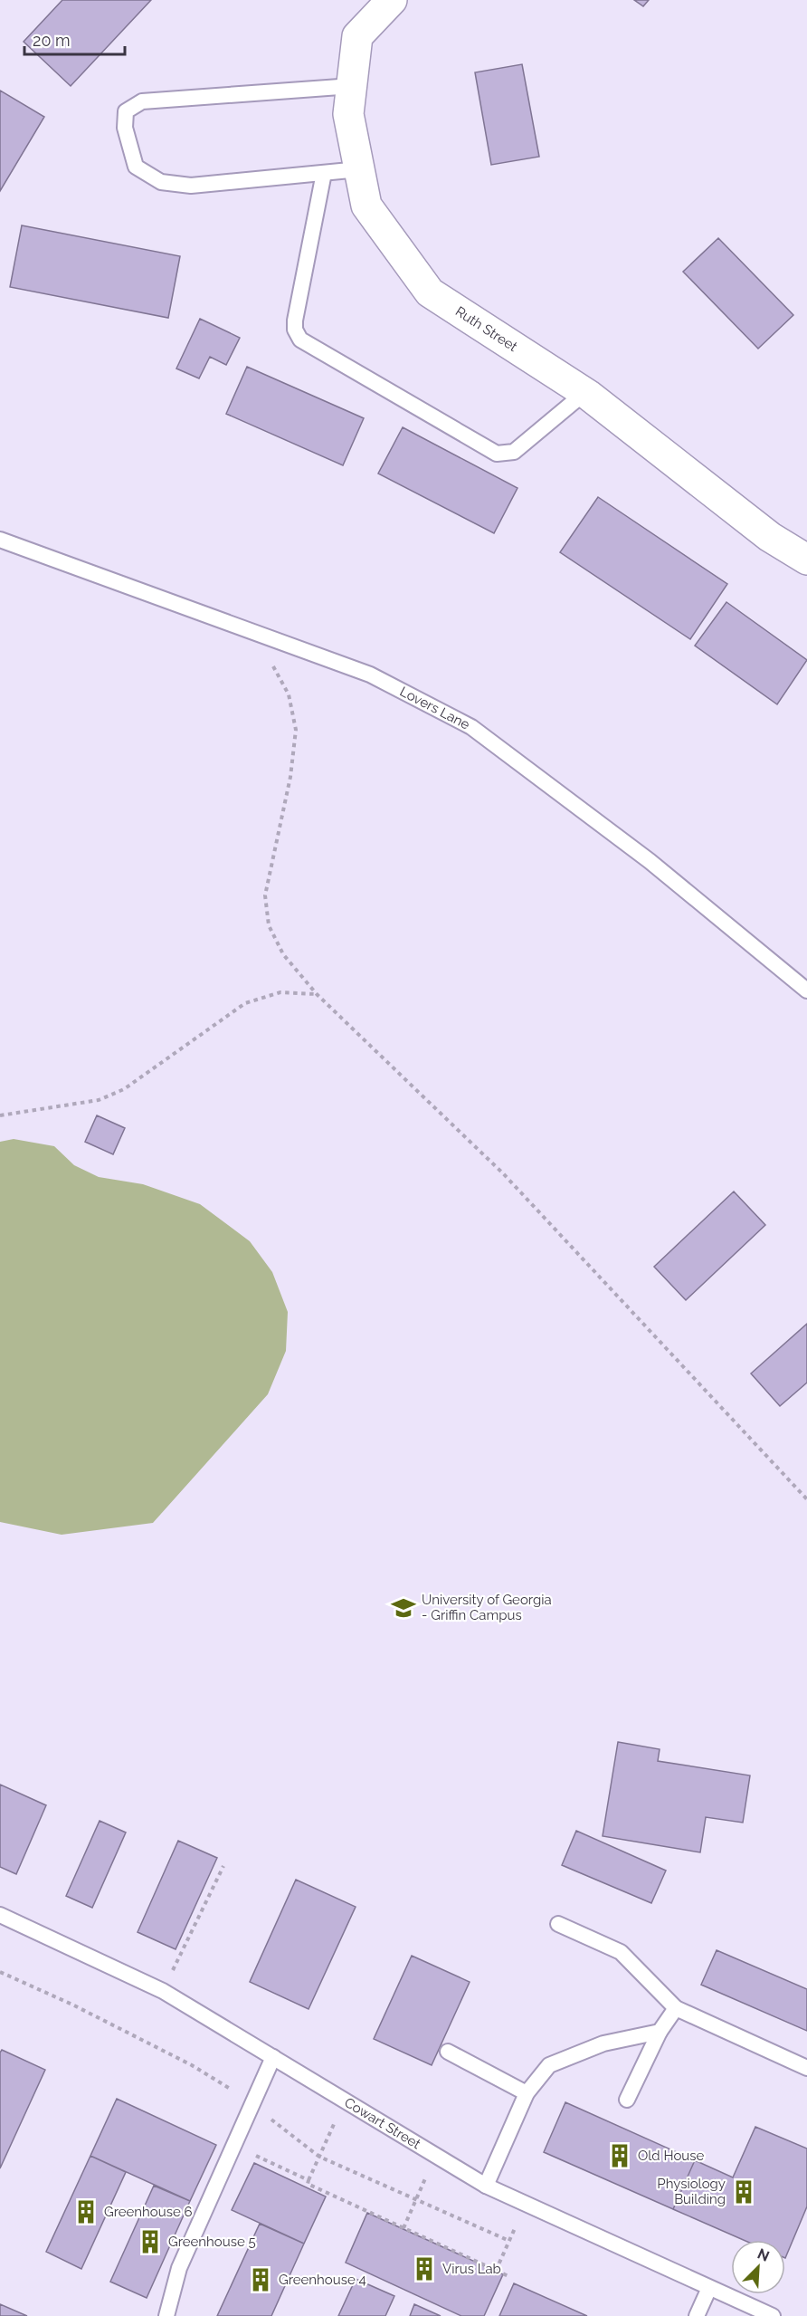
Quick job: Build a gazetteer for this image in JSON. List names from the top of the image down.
{
  "streets": {
    "street": ["Ruth Street"],
    "lane": ["Lovers Lane", "Cowart Street"]
  },
  "places": {
    "school or university": ["University of Georgia - Griffin Campus"],
    "building": [
      "Old House",
      "Physiology Building",
      "Greenhouse 6",
      "Greenhouse 5",
      "Virus Lab",
      "Greenhouse 4"
    ]
  },
  "scale_bar": "20 m",
  "north": "top right"
}
